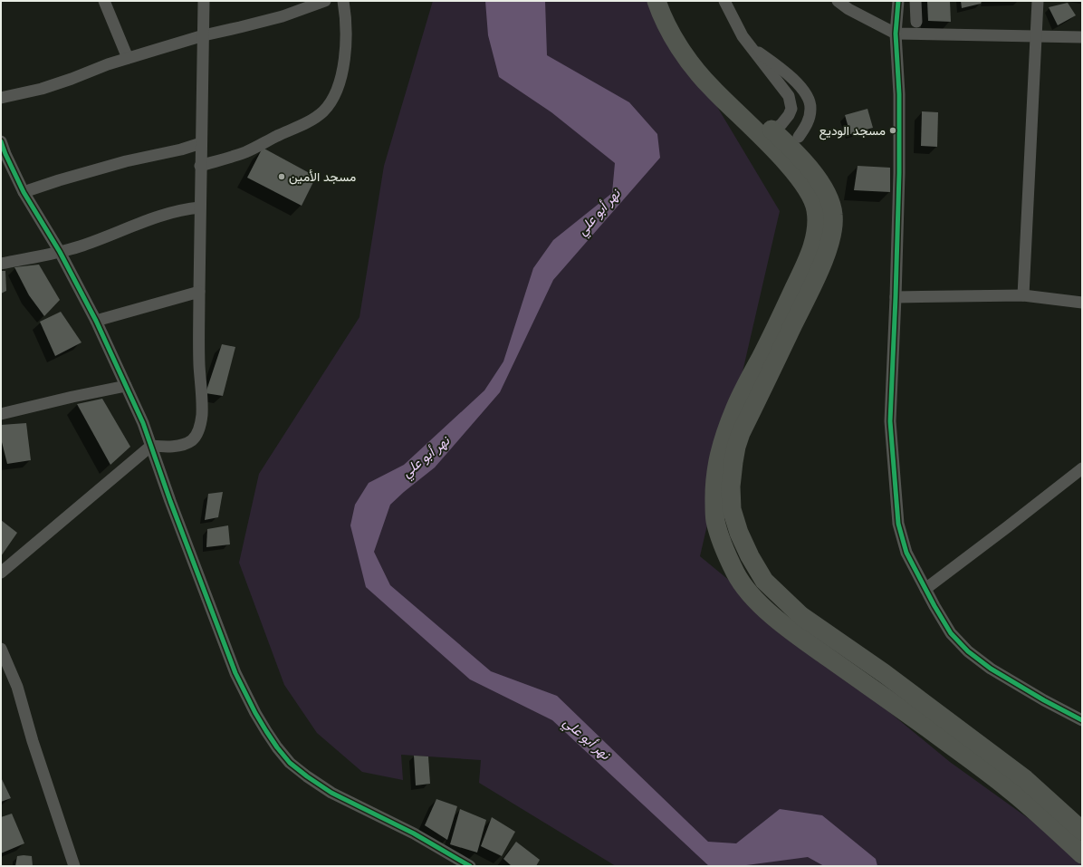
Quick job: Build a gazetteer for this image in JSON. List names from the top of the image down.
{
  "water": ["نهر أبو علي"],
  "places": ["مسجد الوديع", "مسجد الأمين"]
}
